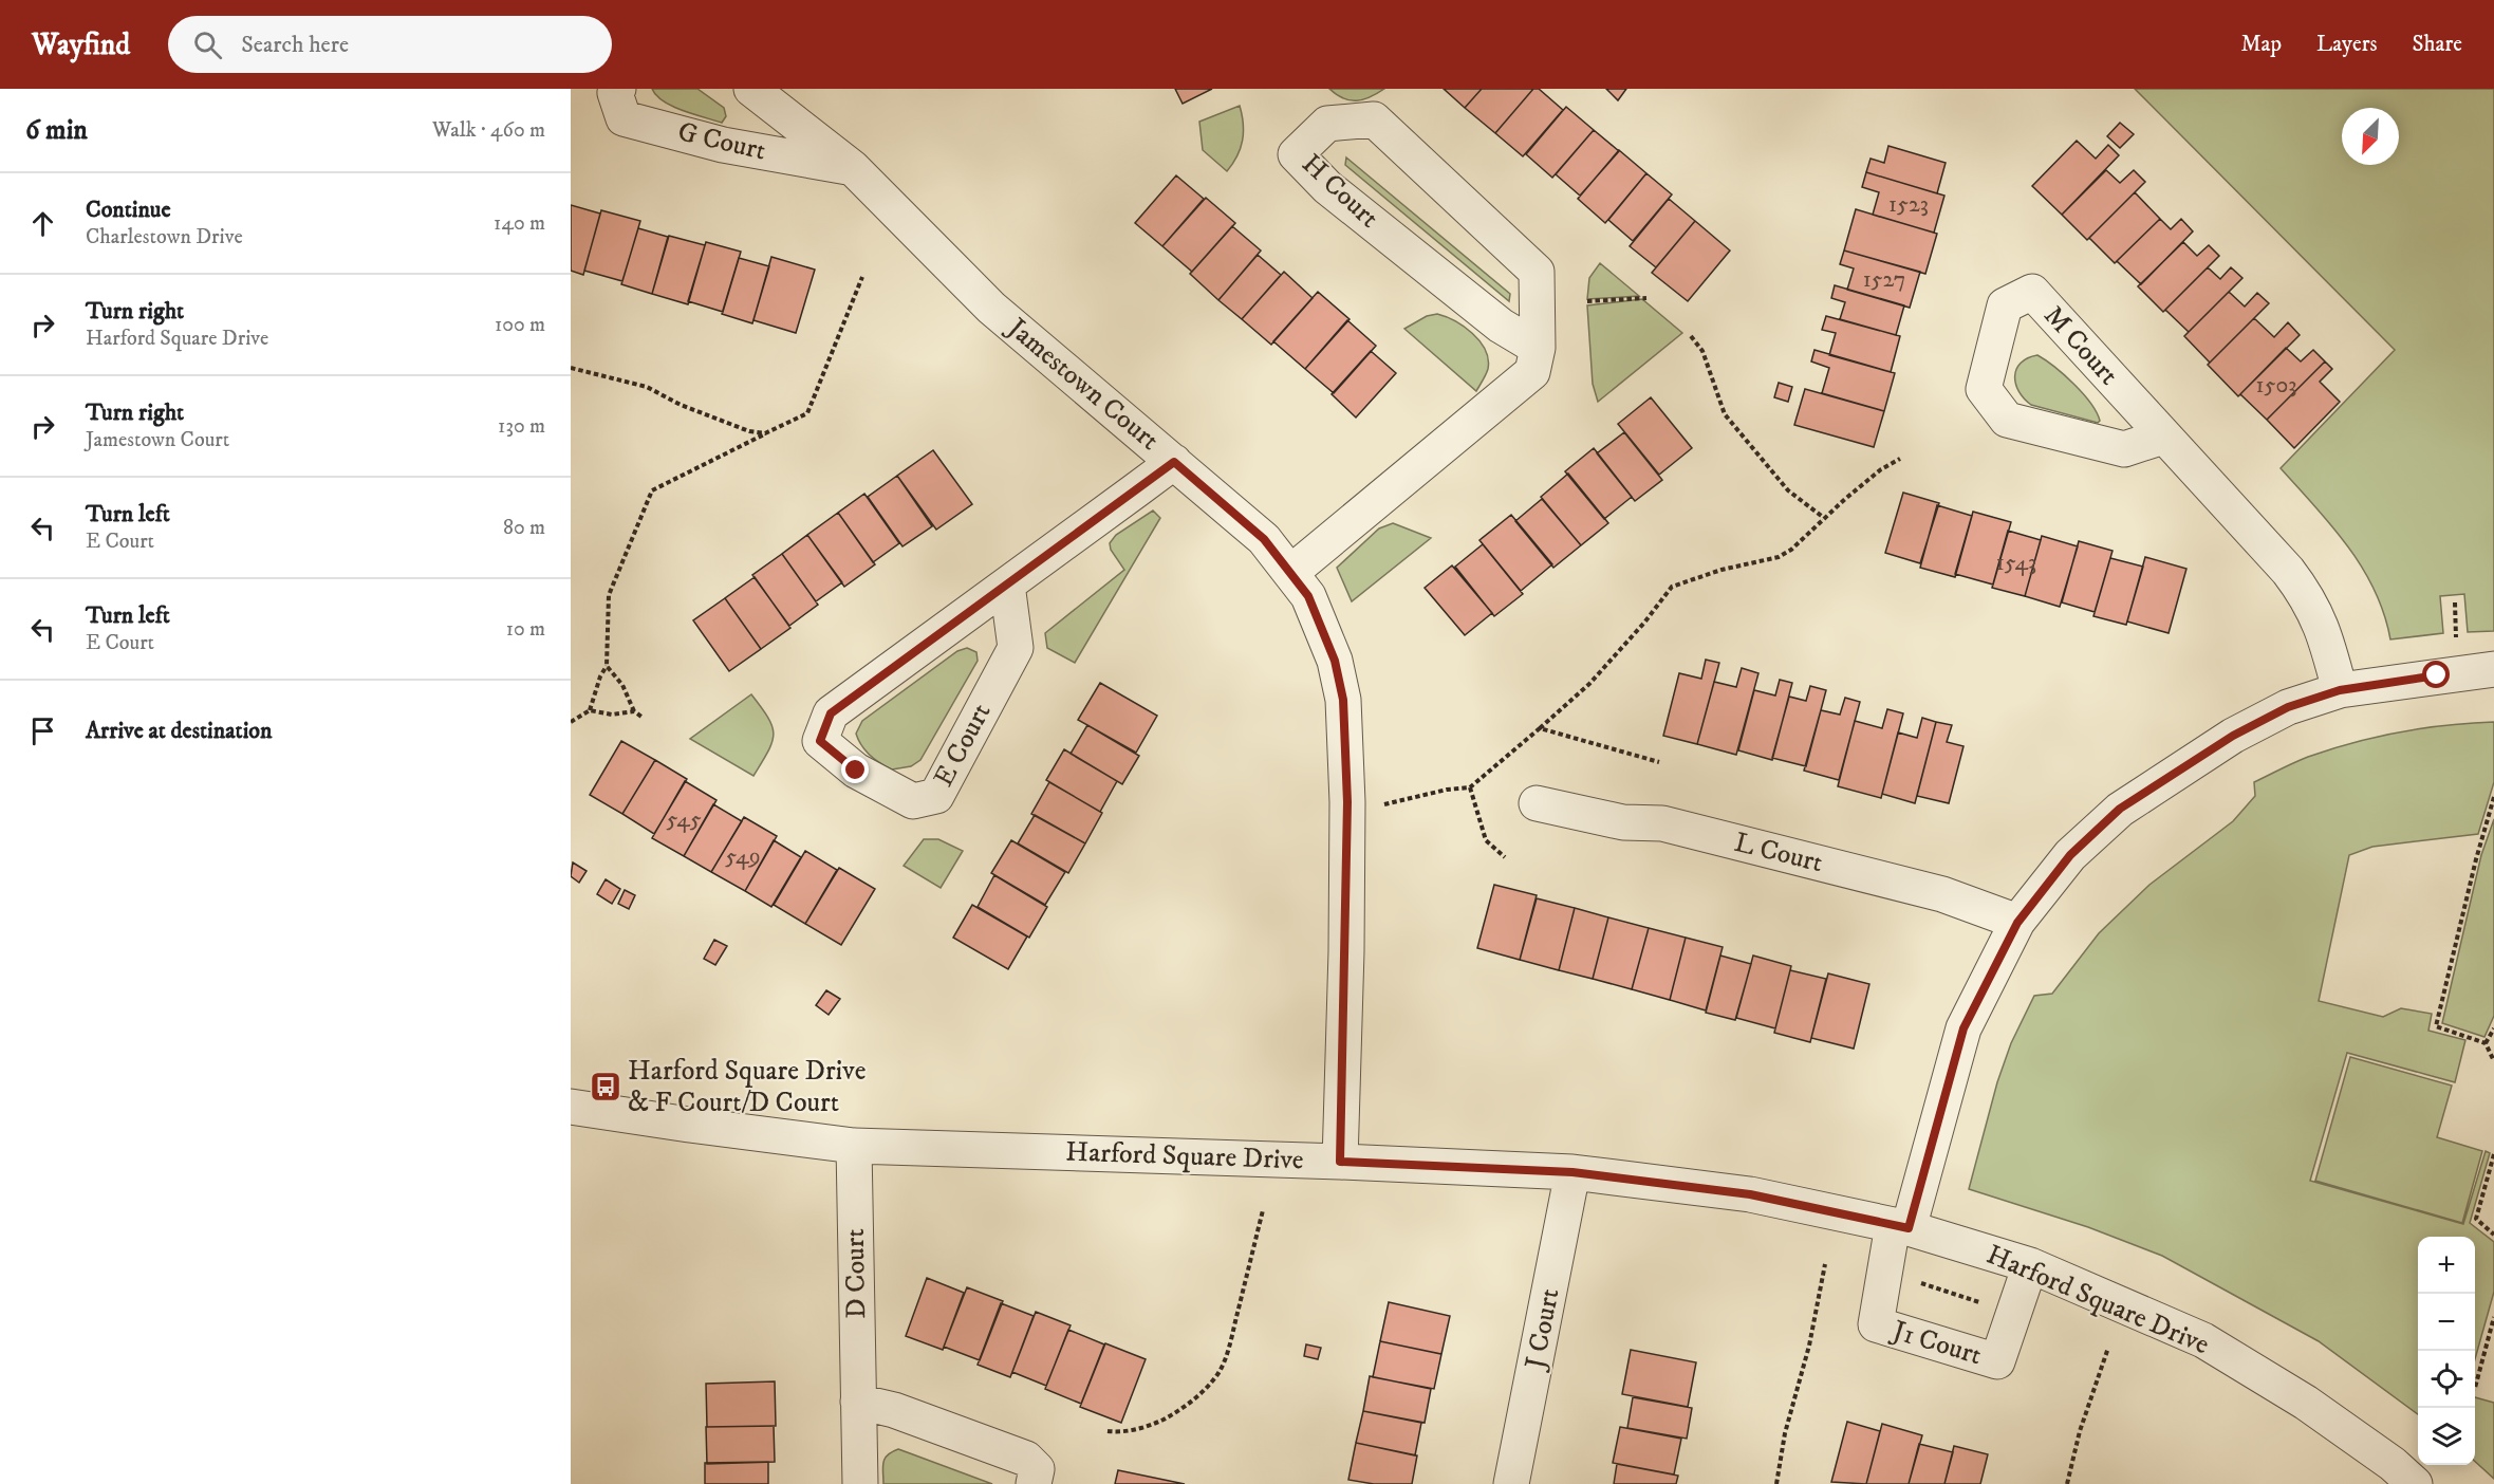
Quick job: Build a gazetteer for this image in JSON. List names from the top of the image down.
{
  "streets": {
    "street": [
      "G Court",
      "H Court",
      "M Court",
      "Jamestown Court",
      "E Court",
      "L Court",
      "Harford Square Drive",
      "D Court",
      "J Court",
      "J1 Court"
    ]
  },
  "crossings": [
    ["G Court", "Jamestown Court"],
    ["H Court", "Jamestown Court"],
    ["Jamestown Court", "E Court"],
    ["Jamestown Court", "Harford Square Drive"],
    ["Harford Square Drive", "D Court"],
    ["Harford Square Drive", "J Court"],
    ["Harford Square Drive", "J1 Court"]
  ],
  "places": {
    "bus stop": ["Harford Square Drive & F Court/D Court"]
  },
  "house_numbers": [
    "1523",
    "1527",
    "1503",
    "1543",
    "545",
    "549"
  ],
  "north": "bottom left",
  "page": {
    "header": "Wayfind",
    "search": "Search here",
    "nav": ["Map", "Layers", "Share"],
    "heading": ["6 min", "Walk · 460 m"],
    "list": [
      ["Continue", "Charlestown Drive", "140 m"],
      ["Turn right", "Harford Square Drive", "100 m"],
      ["Turn right", "Jamestown Court", "130 m"],
      ["Turn left", "E Court", "80 m"],
      ["Turn left", "E Court", "10 m"],
      "Arrive at destination"
    ],
    "map_buttons": ["+", "−"]
  }
}
